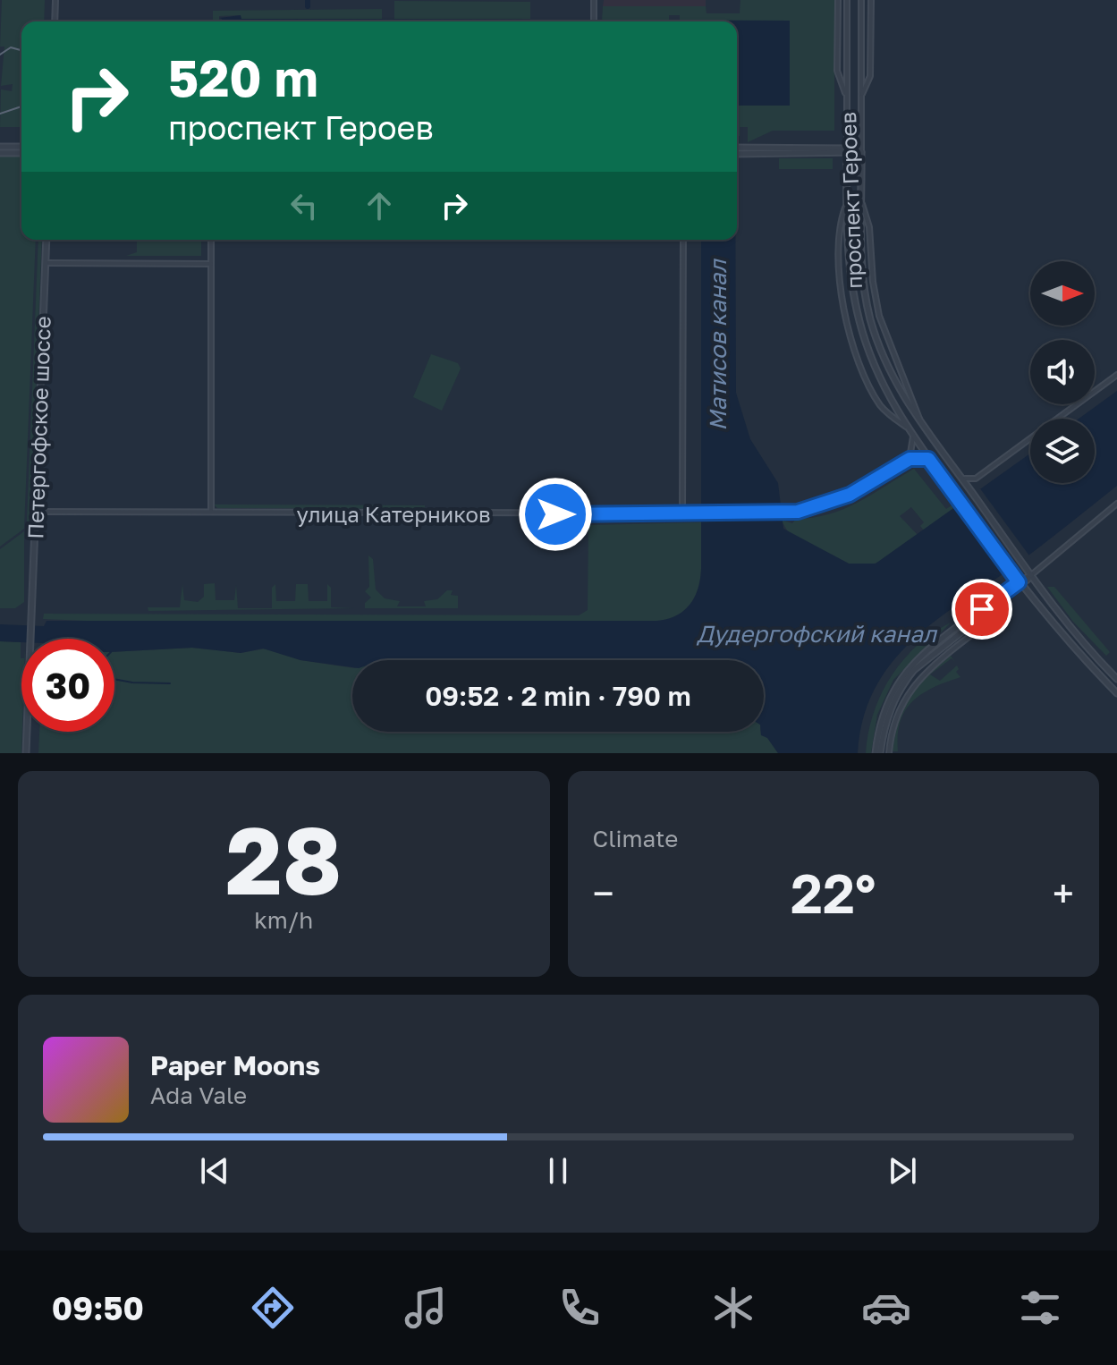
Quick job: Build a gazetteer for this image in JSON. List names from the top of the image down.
{
  "streets": {
    "street": ["проспект Героев", "Петергофское шоссе", "улица Катерников"]
  },
  "crossings": [
    ["Петергофское шоссе", "улица Катерников"]
  ],
  "water": ["Матисов канал", "Дудергофский канал"],
  "north": "right",
  "page": {
    "turn": ["520 m", "проспект Героев"],
    "limit": "30",
    "trip": "09:52 · 2 min · 790 m",
    "tile": [
      ["28", "km/h"],
      "Climate"
    ],
    "heat": ["−", "22°", "+"],
    "song": ["Paper Moons", "Ada Vale"],
    "tabs": "09:50"
  }
}
